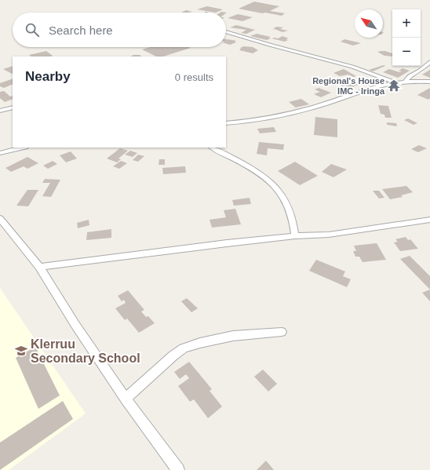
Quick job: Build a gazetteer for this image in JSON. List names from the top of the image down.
{
  "places": {
    "temple": ["Regional's House IMC - Iringa"],
    "school or university": ["Klerruu Secondary School"]
  },
  "north": "top left",
  "page": {
    "map_buttons": ["+", "−"],
    "search": "Search here",
    "heading": ["Nearby", "0 results"]
  }
}
